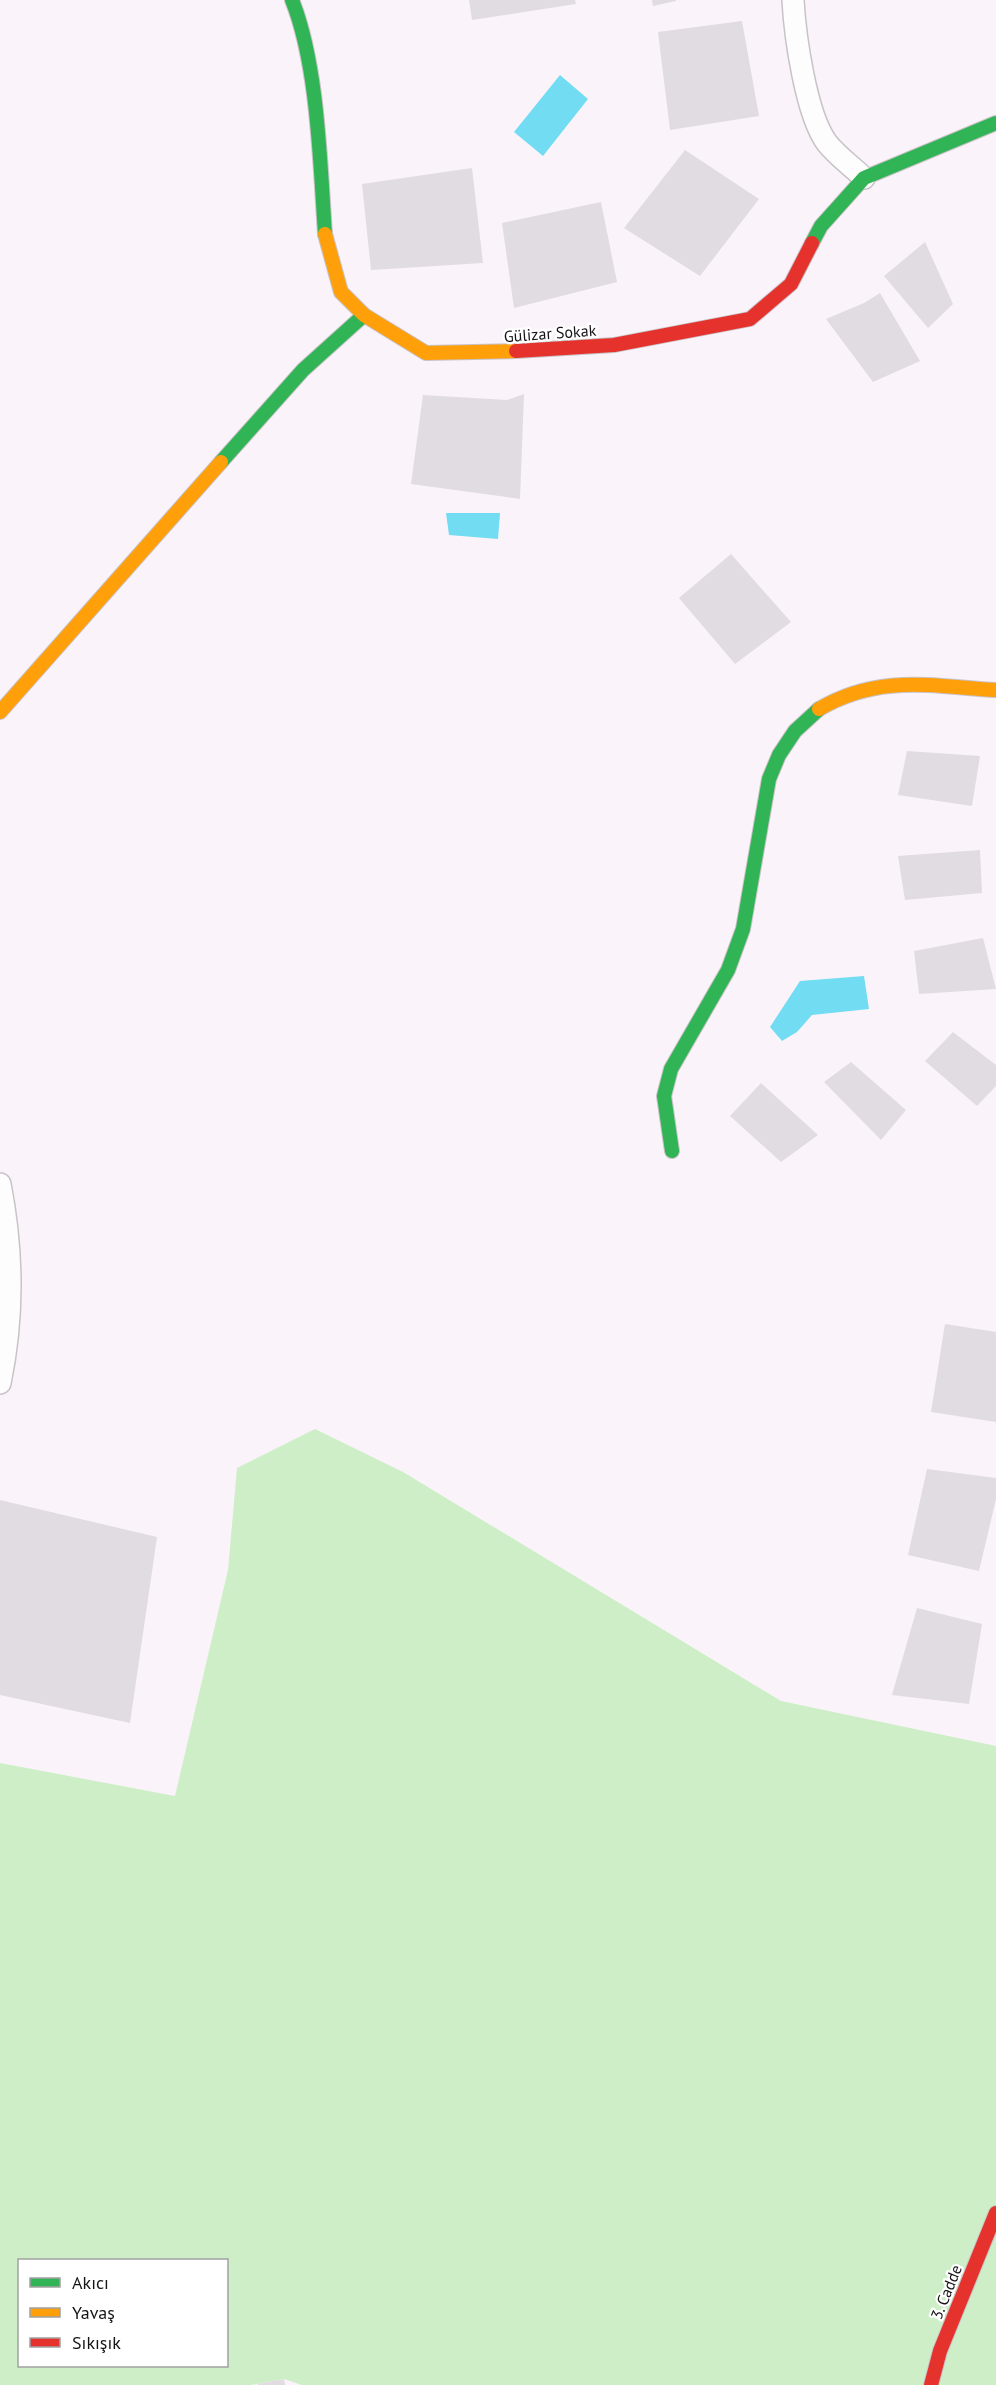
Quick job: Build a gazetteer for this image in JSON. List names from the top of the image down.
{
  "streets": {
    "street": ["Gülizar Sokak", "3. Cadde"]
  },
  "legend": ["Akıcı", "Yavaş", "Sıkışık"]
}
